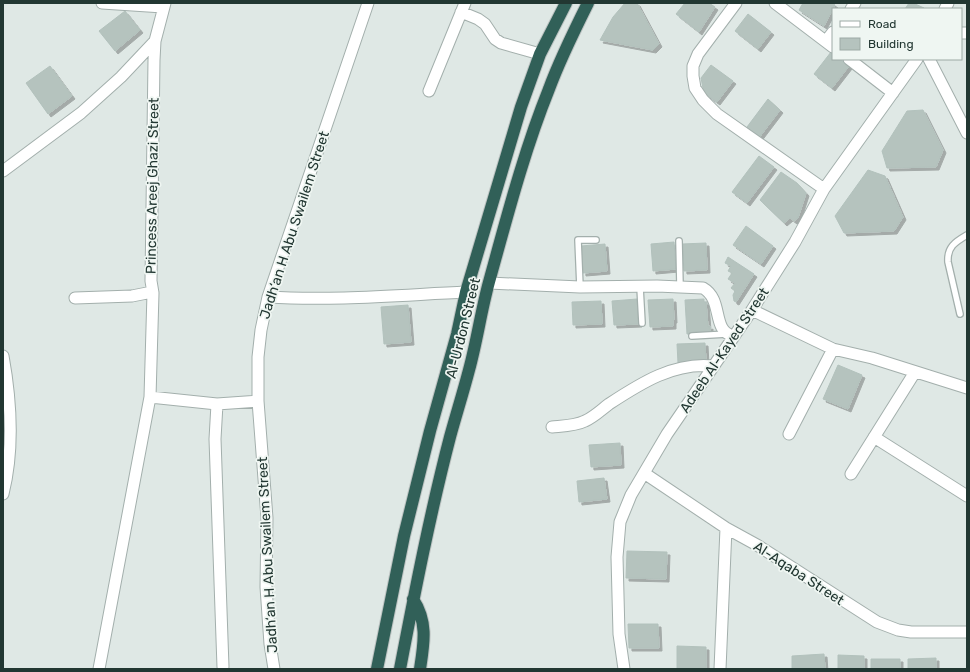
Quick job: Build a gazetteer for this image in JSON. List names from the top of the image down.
{
  "streets": {
    "highway": ["Al-Urdon Street"],
    "street": [
      "Princess Areej Ghazi Street",
      "Jadh‘an H Abu Swailem Street",
      "Adeeb Al-Kayed Street",
      "Al-Aqaba Street"
    ]
  },
  "crossings": [
    ["Adeeb Al-Kayed Street", "Al-Aqaba Street"]
  ],
  "legend": ["Road", "Building"]
}
